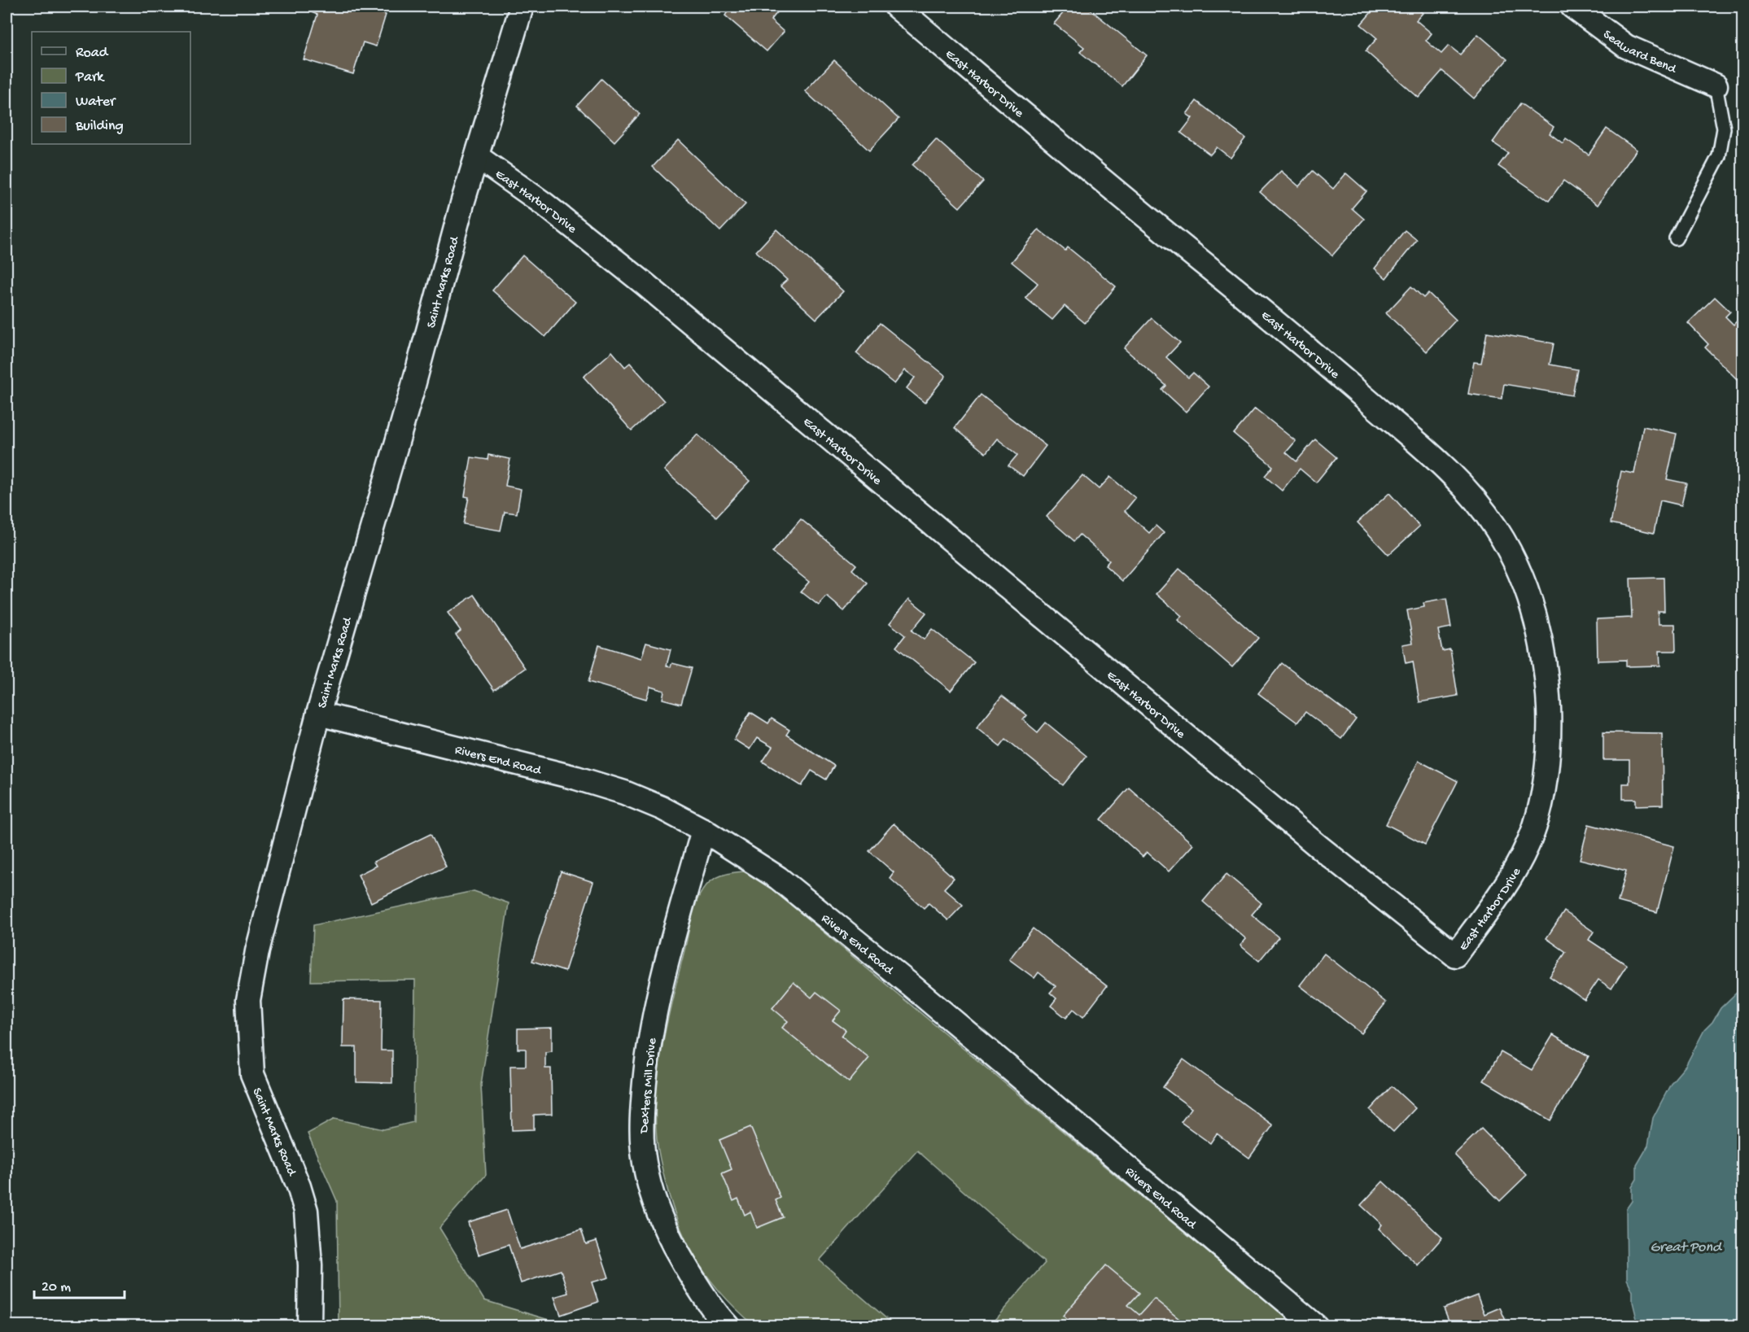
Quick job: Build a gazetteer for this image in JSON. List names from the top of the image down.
{
  "streets": {
    "street": [
      "Seaward Bend",
      "East Harbor Drive",
      "Saint Marks Road",
      "Rivers End Road",
      "Dexters Mill Drive"
    ]
  },
  "crossings": [
    ["East Harbor Drive", "Saint Marks Road"],
    ["Saint Marks Road", "Rivers End Road"],
    ["Rivers End Road", "Dexters Mill Drive"]
  ],
  "water": ["Great Pond"],
  "legend": [
    "Road",
    "Park",
    "Water",
    "Building"
  ],
  "scale_bar": "20 m"
}
